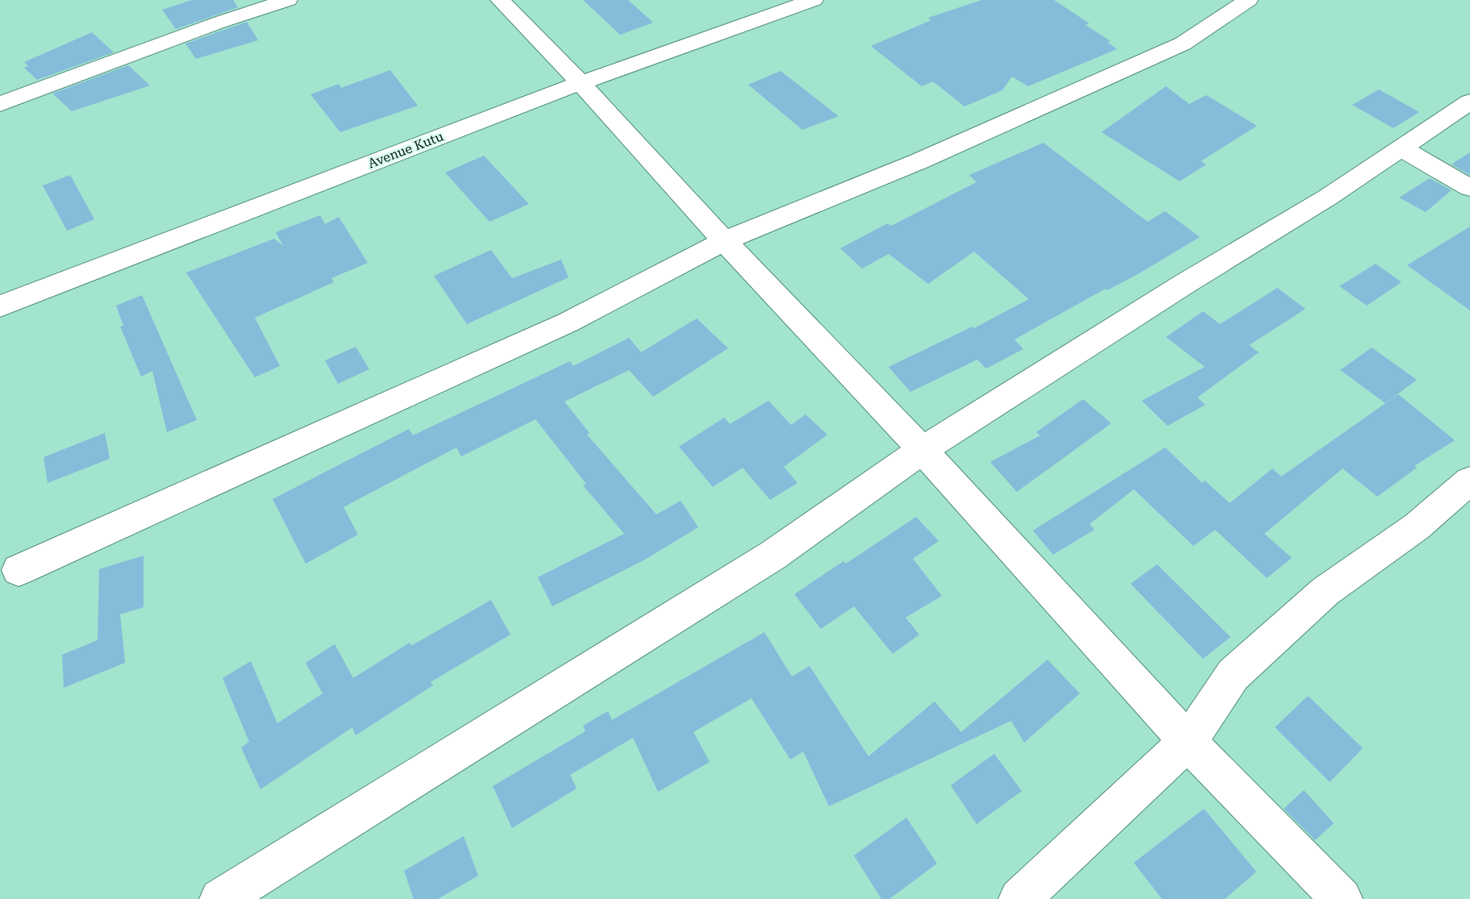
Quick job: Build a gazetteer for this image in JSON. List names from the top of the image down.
{
  "streets": {
    "street": ["Avenue Kutu"]
  }
}
